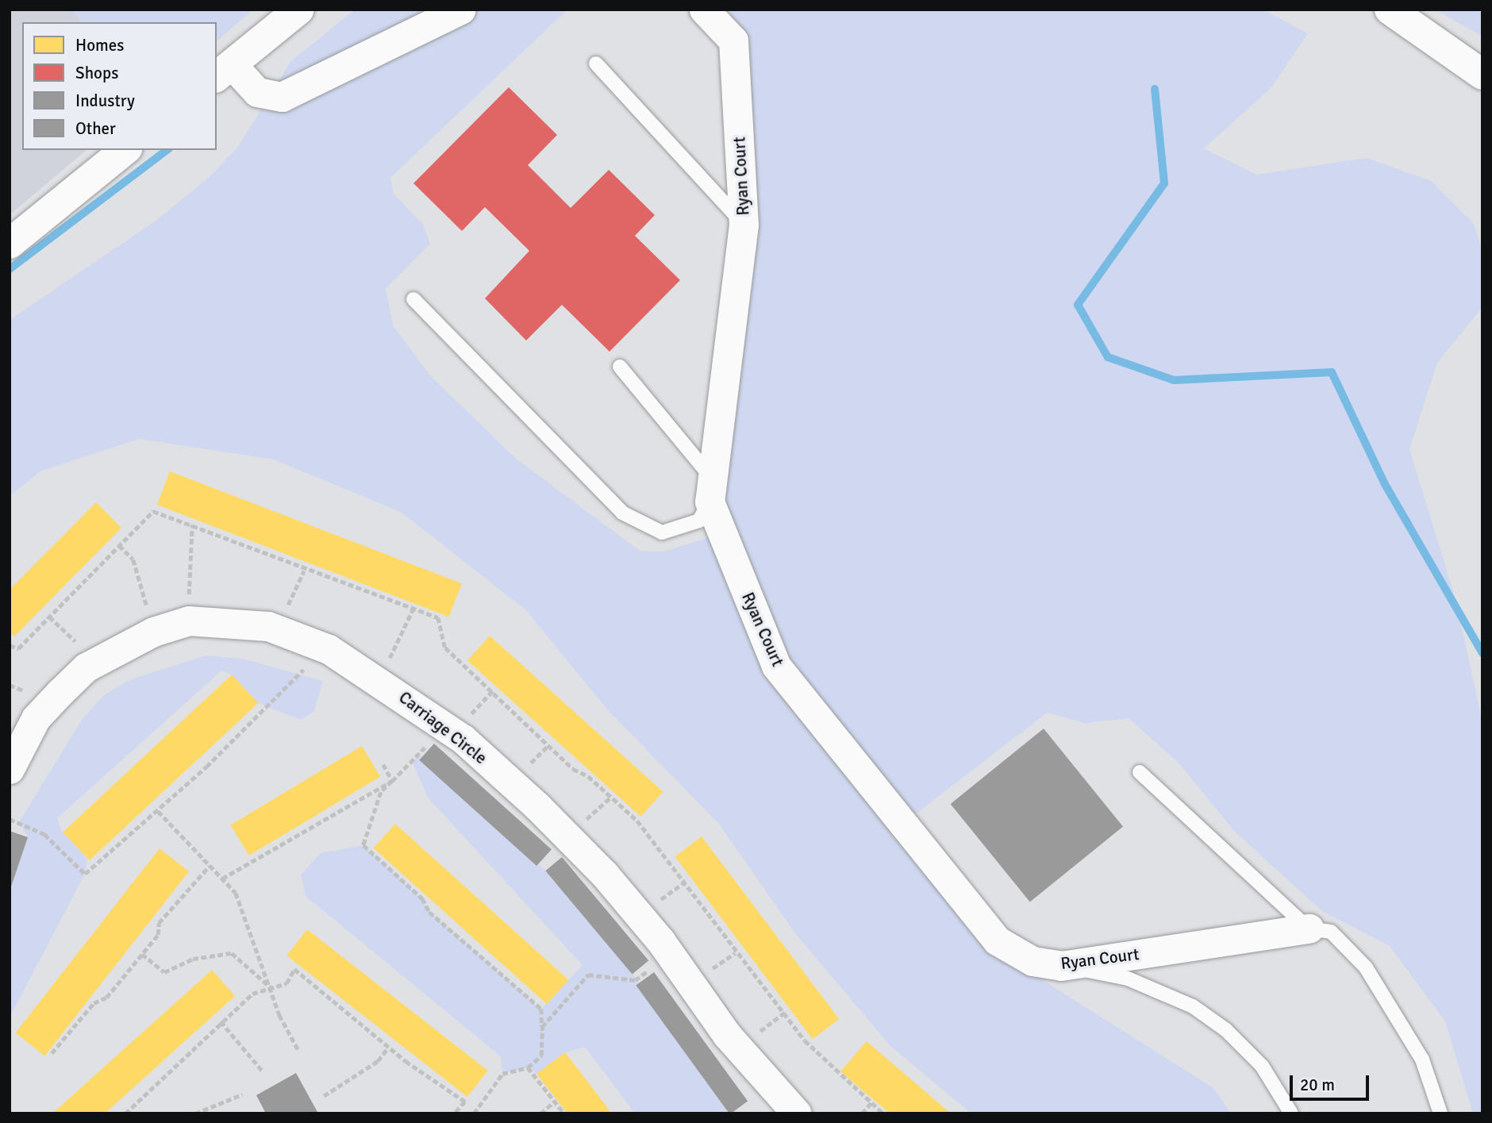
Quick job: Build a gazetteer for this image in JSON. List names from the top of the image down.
{
  "streets": {
    "street": ["Ryan Court", "Carriage Circle"]
  },
  "legend": [
    "Homes",
    "Shops",
    "Industry",
    "Other"
  ],
  "scale_bar": "20 m"
}
